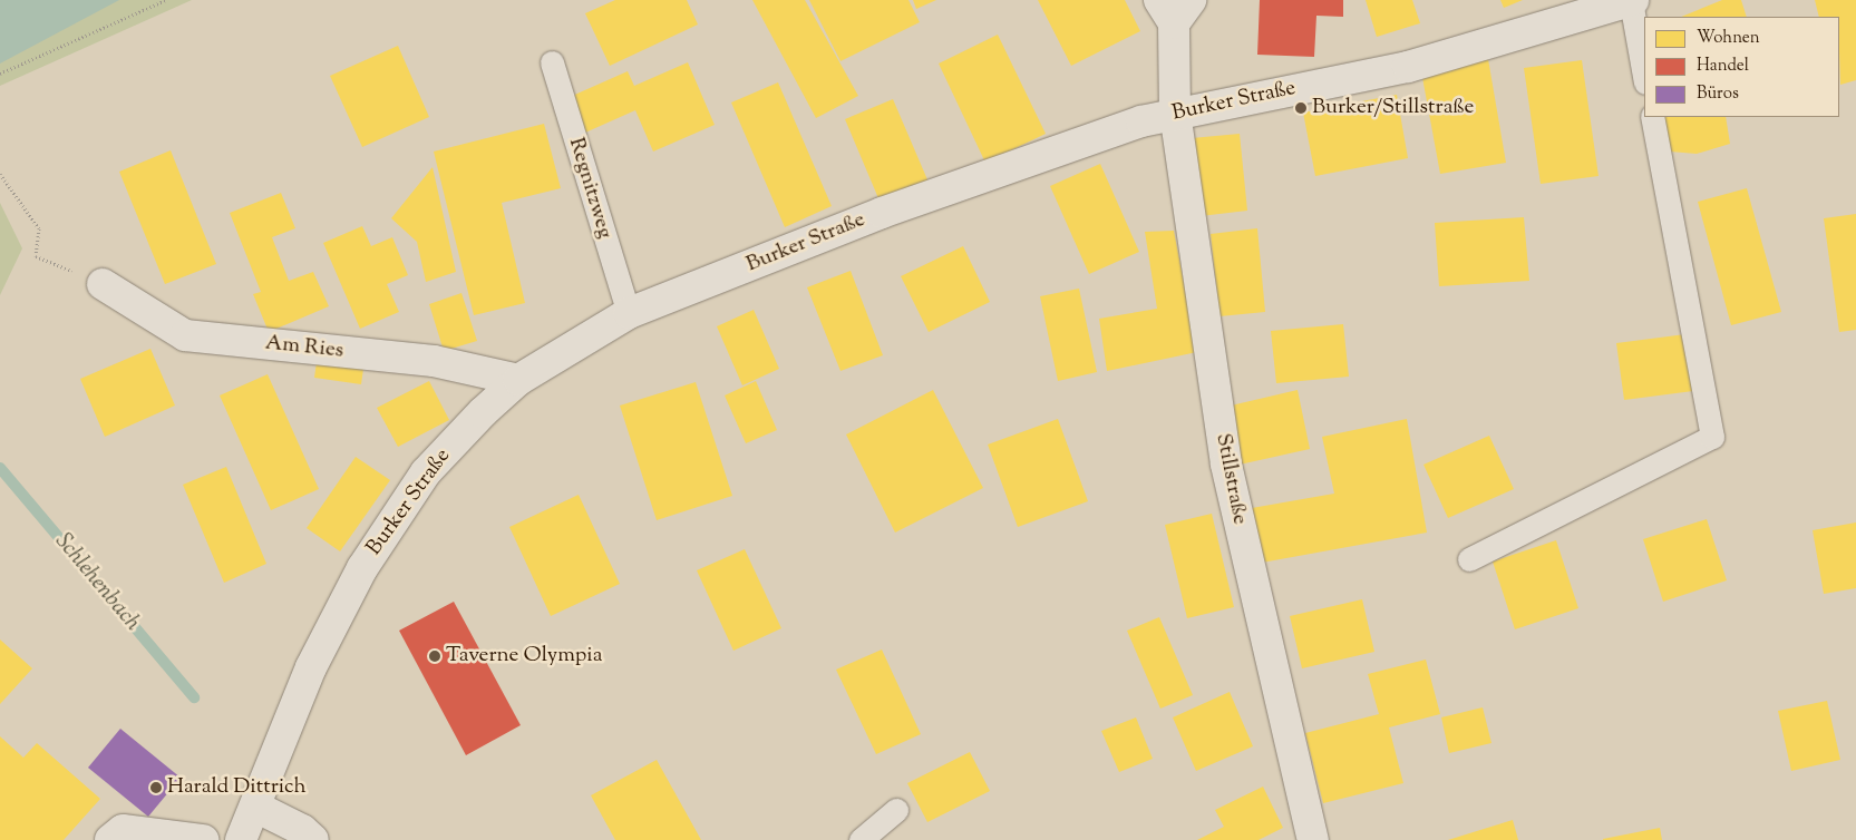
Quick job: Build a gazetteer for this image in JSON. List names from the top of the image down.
{
  "streets": {
    "main road": ["Burker Straße", "Am Ries", "Stillstraße"],
    "lane": ["Regnitzweg"]
  },
  "crossings": [
    ["Burker Straße", "Regnitzweg"],
    ["Burker Straße", "Am Ries"],
    ["Burker Straße", "Stillstraße"]
  ],
  "water": ["Schlehenbach"],
  "places": ["Burker/Stillstraße", "Taverne Olympia", "Harald Dittrich"],
  "legend": ["Wohnen", "Handel", "Büros"]
}
